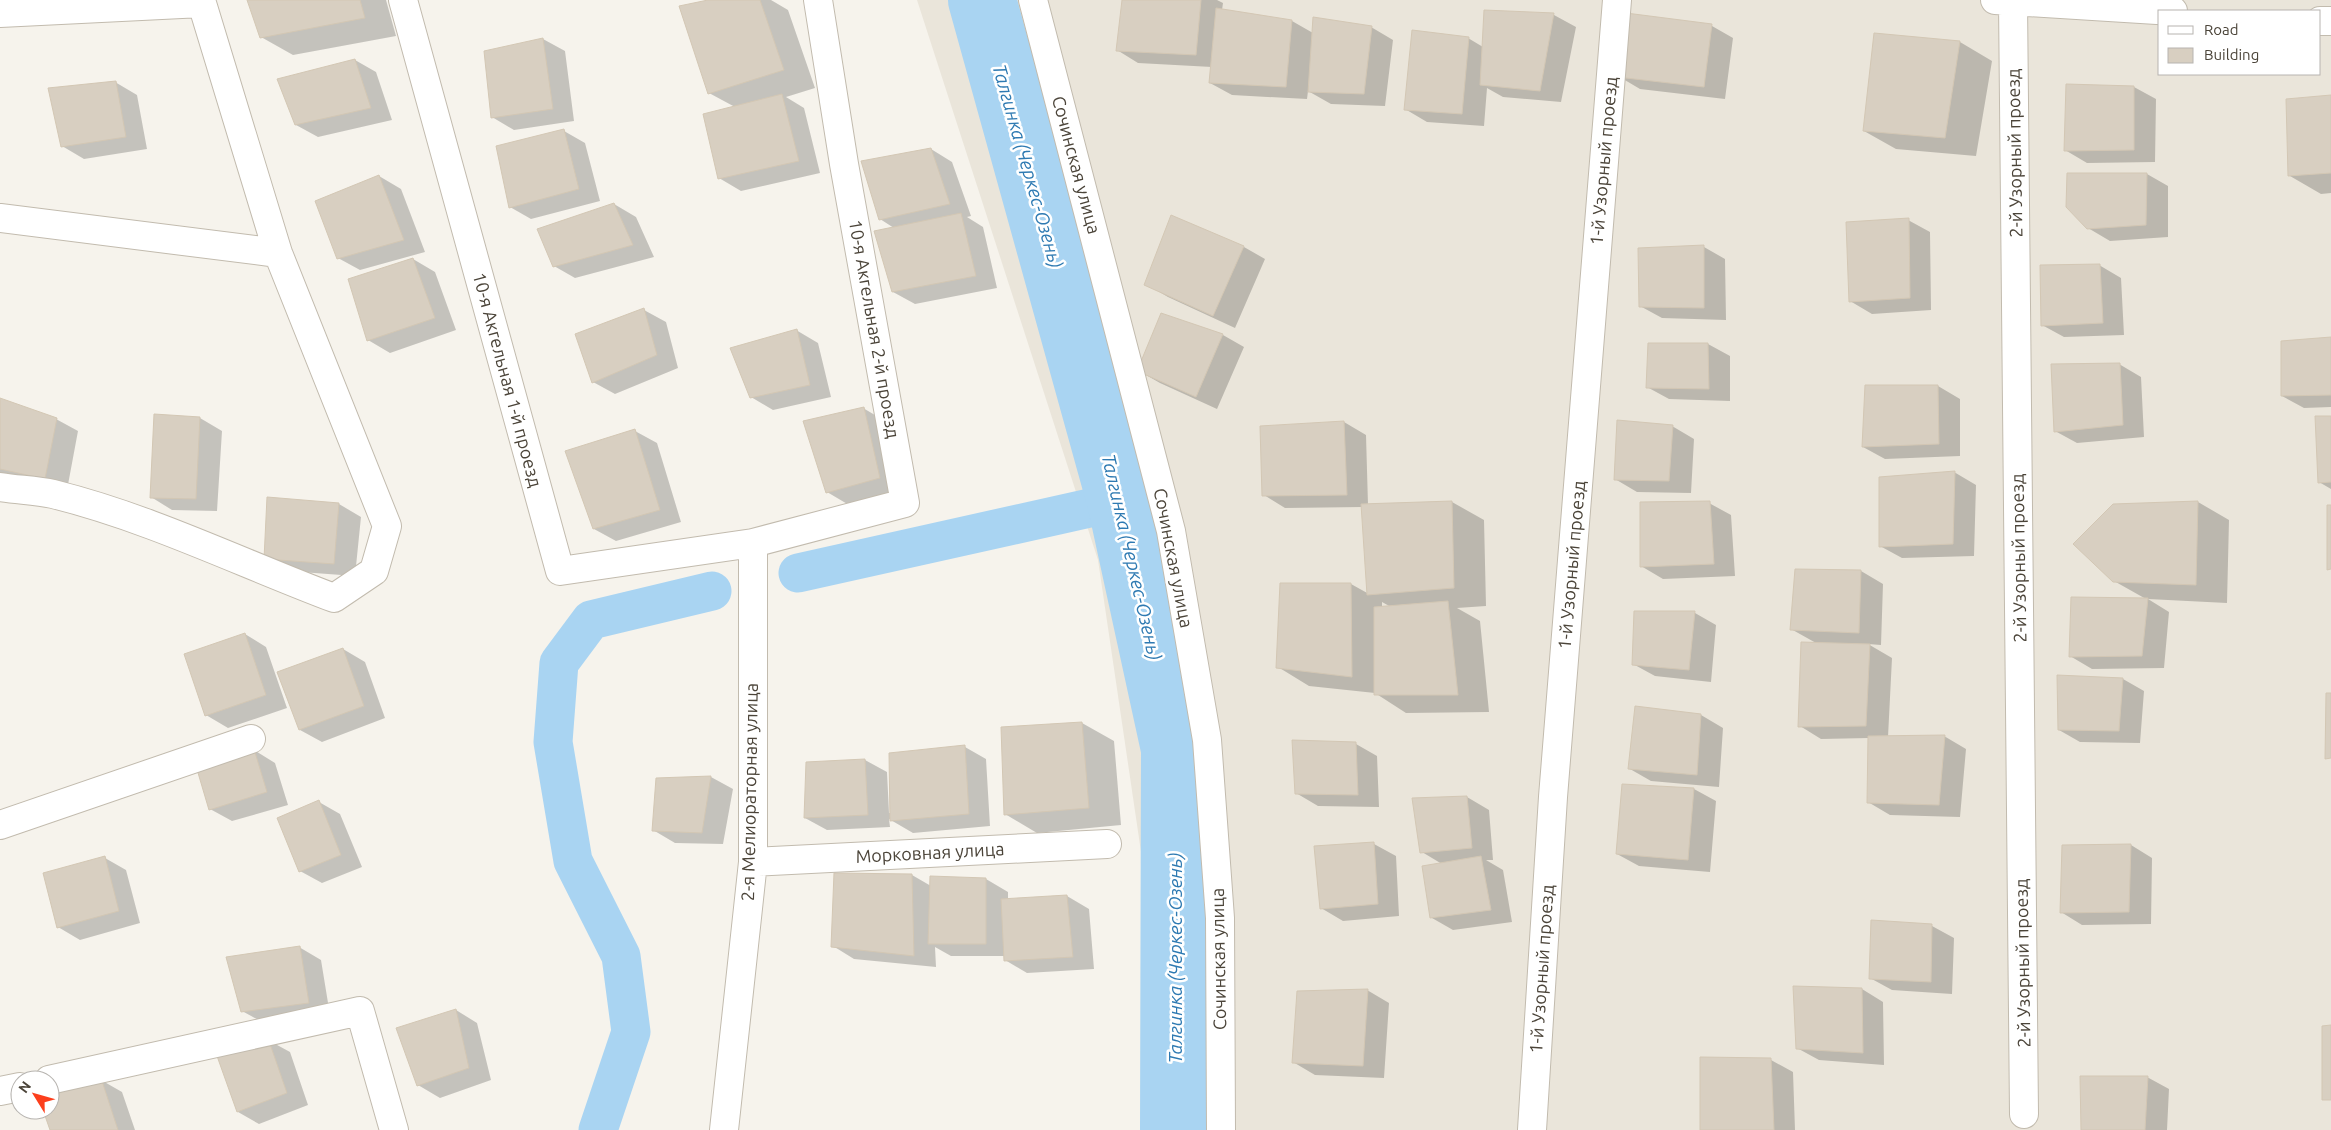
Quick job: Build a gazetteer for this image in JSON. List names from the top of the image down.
{
  "streets": {
    "street": [
      "2-й Узорный проезд",
      "1-й Узорный проезд",
      "Сочинская улица",
      "10-я Акгельная 2-й проезд",
      "10-я Акгельная 1-й проезд",
      "2-я Мелиораторная улица",
      "Морковная улица"
    ]
  },
  "crossings": [
    ["10-я Акгельная 2-й проезд", "10-я Акгельная 1-й проезд"],
    ["10-я Акгельная 2-й проезд", "2-я Мелиораторная улица"],
    ["10-я Акгельная 1-й проезд", "2-я Мелиораторная улица"],
    ["2-я Мелиораторная улица", "Морковная улица"]
  ],
  "water": ["Талгинка (Черкес-Озень)"],
  "legend": ["Road", "Building"],
  "north": "top left"
}
